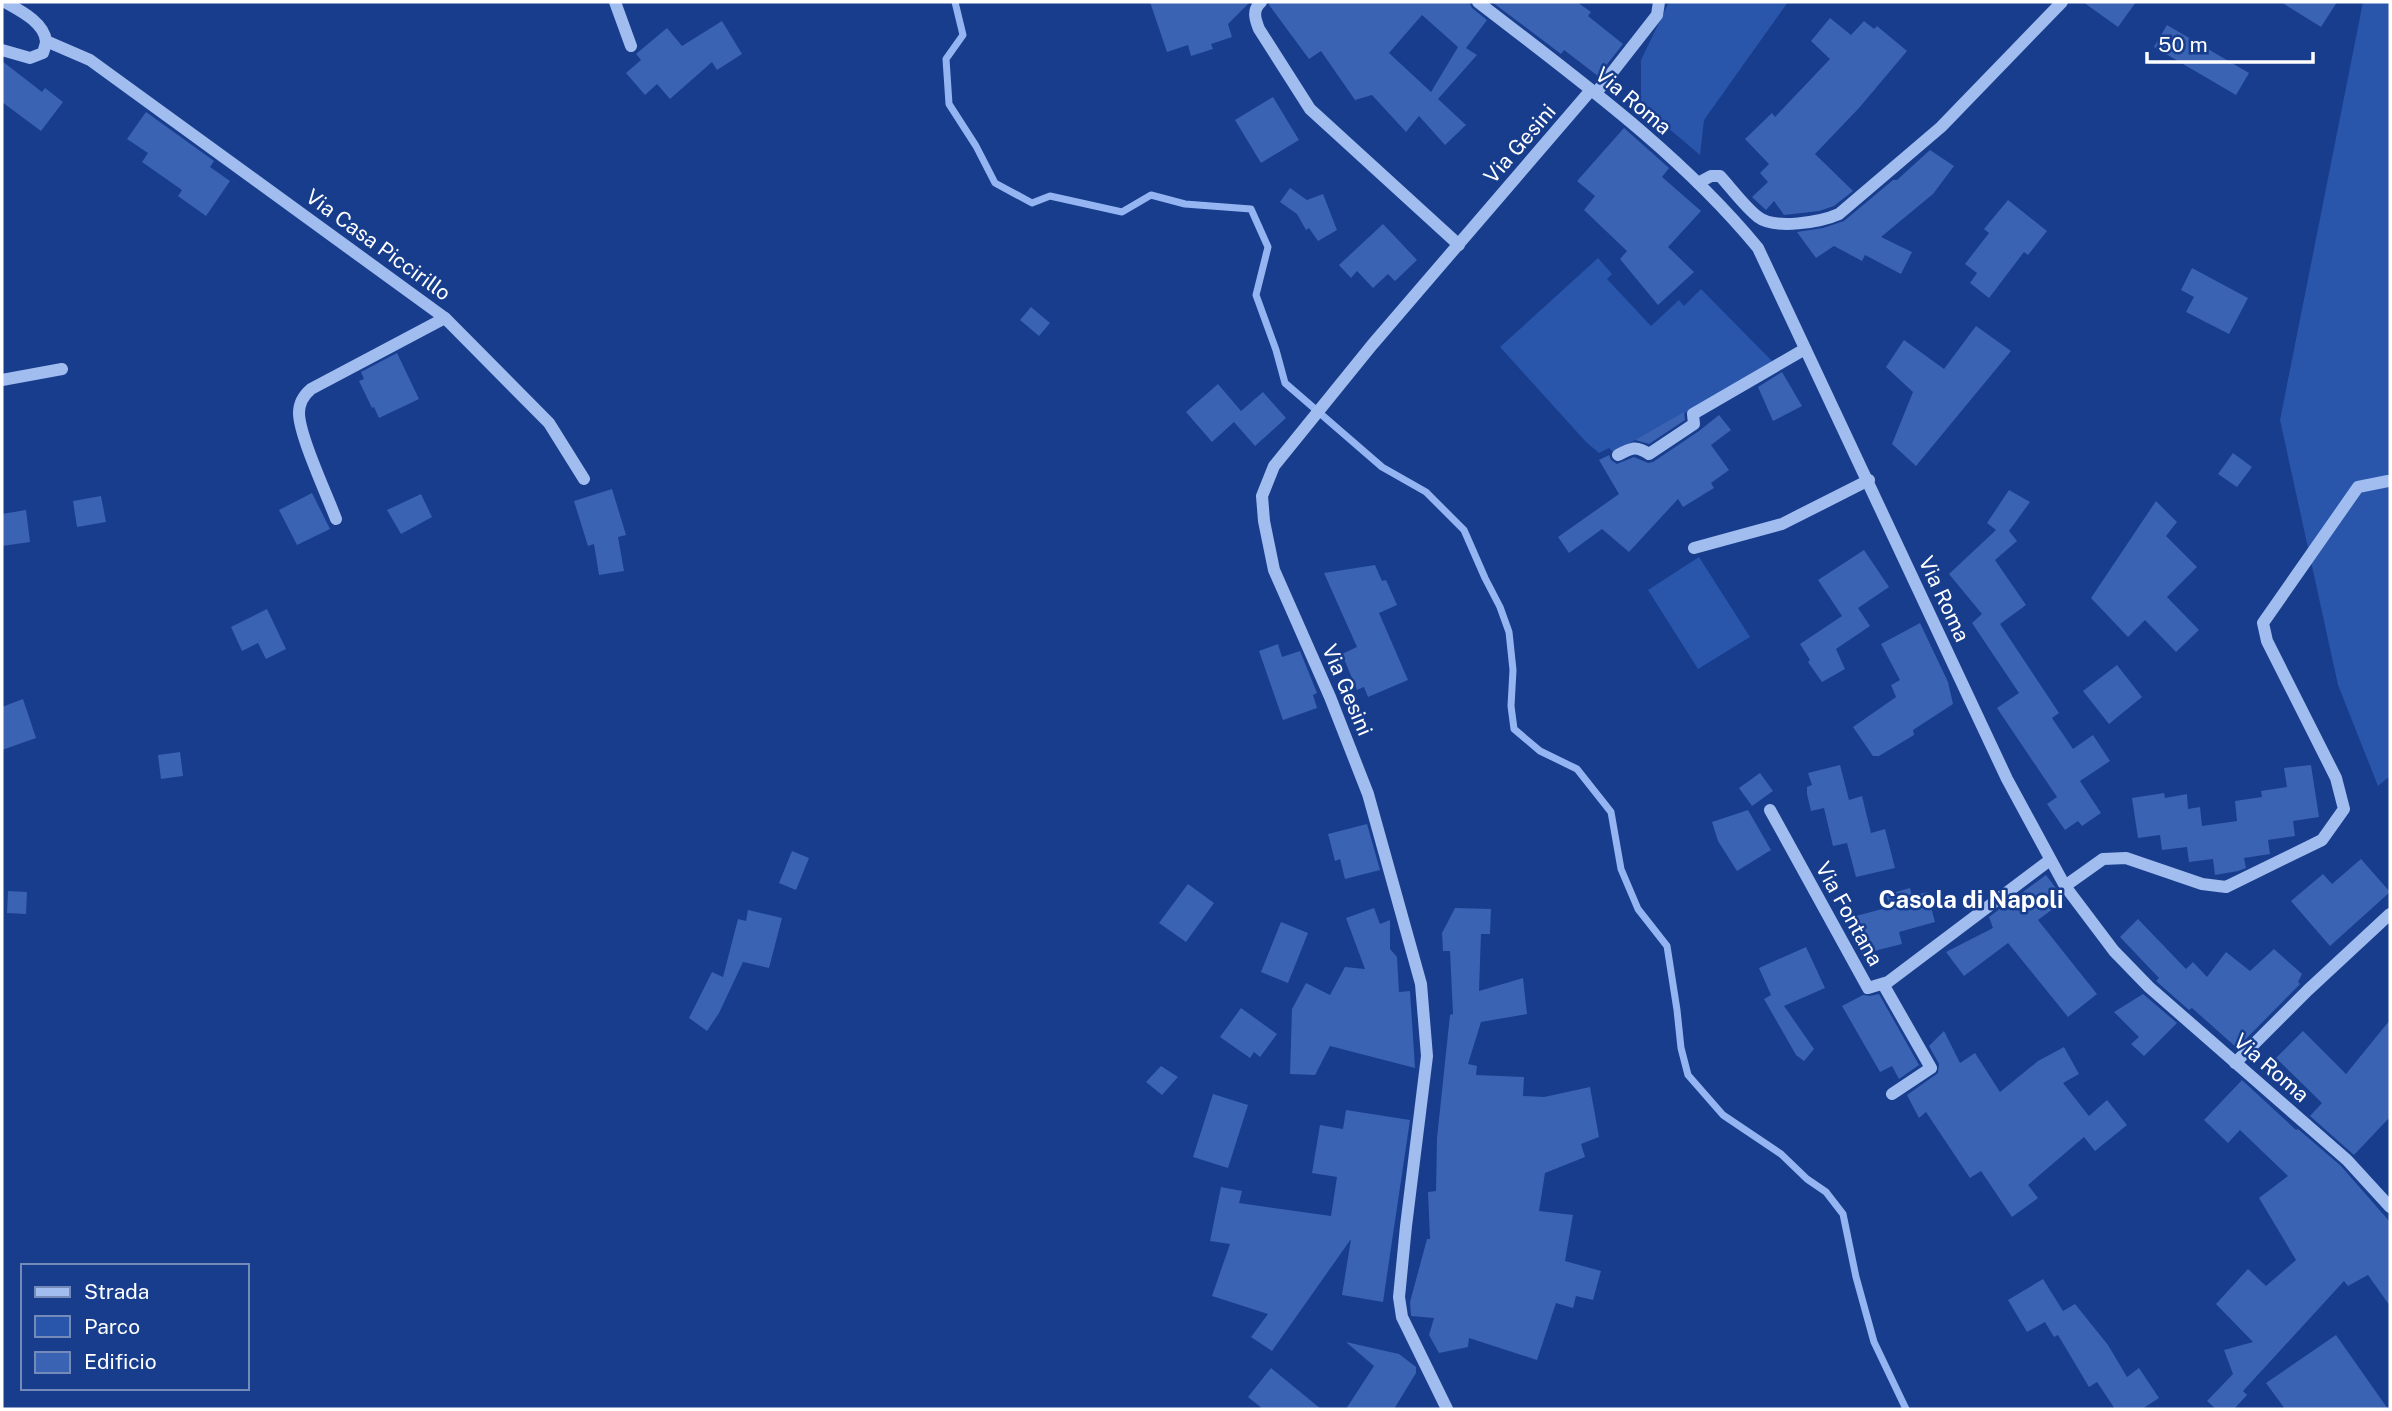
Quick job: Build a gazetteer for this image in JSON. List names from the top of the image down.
{
  "streets": {
    "street": [
      "Via Roma",
      "Via Gesini",
      "Via Casa Piccirillo",
      "Via Fontana"
    ]
  },
  "crossings": [
    ["Via Roma", "Via Gesini"],
    ["Via Roma", "Via Fontana"]
  ],
  "districts": ["Casola di Napoli"],
  "legend": ["Strada", "Parco", "Edificio"],
  "scale_bar": "50 m"
}
